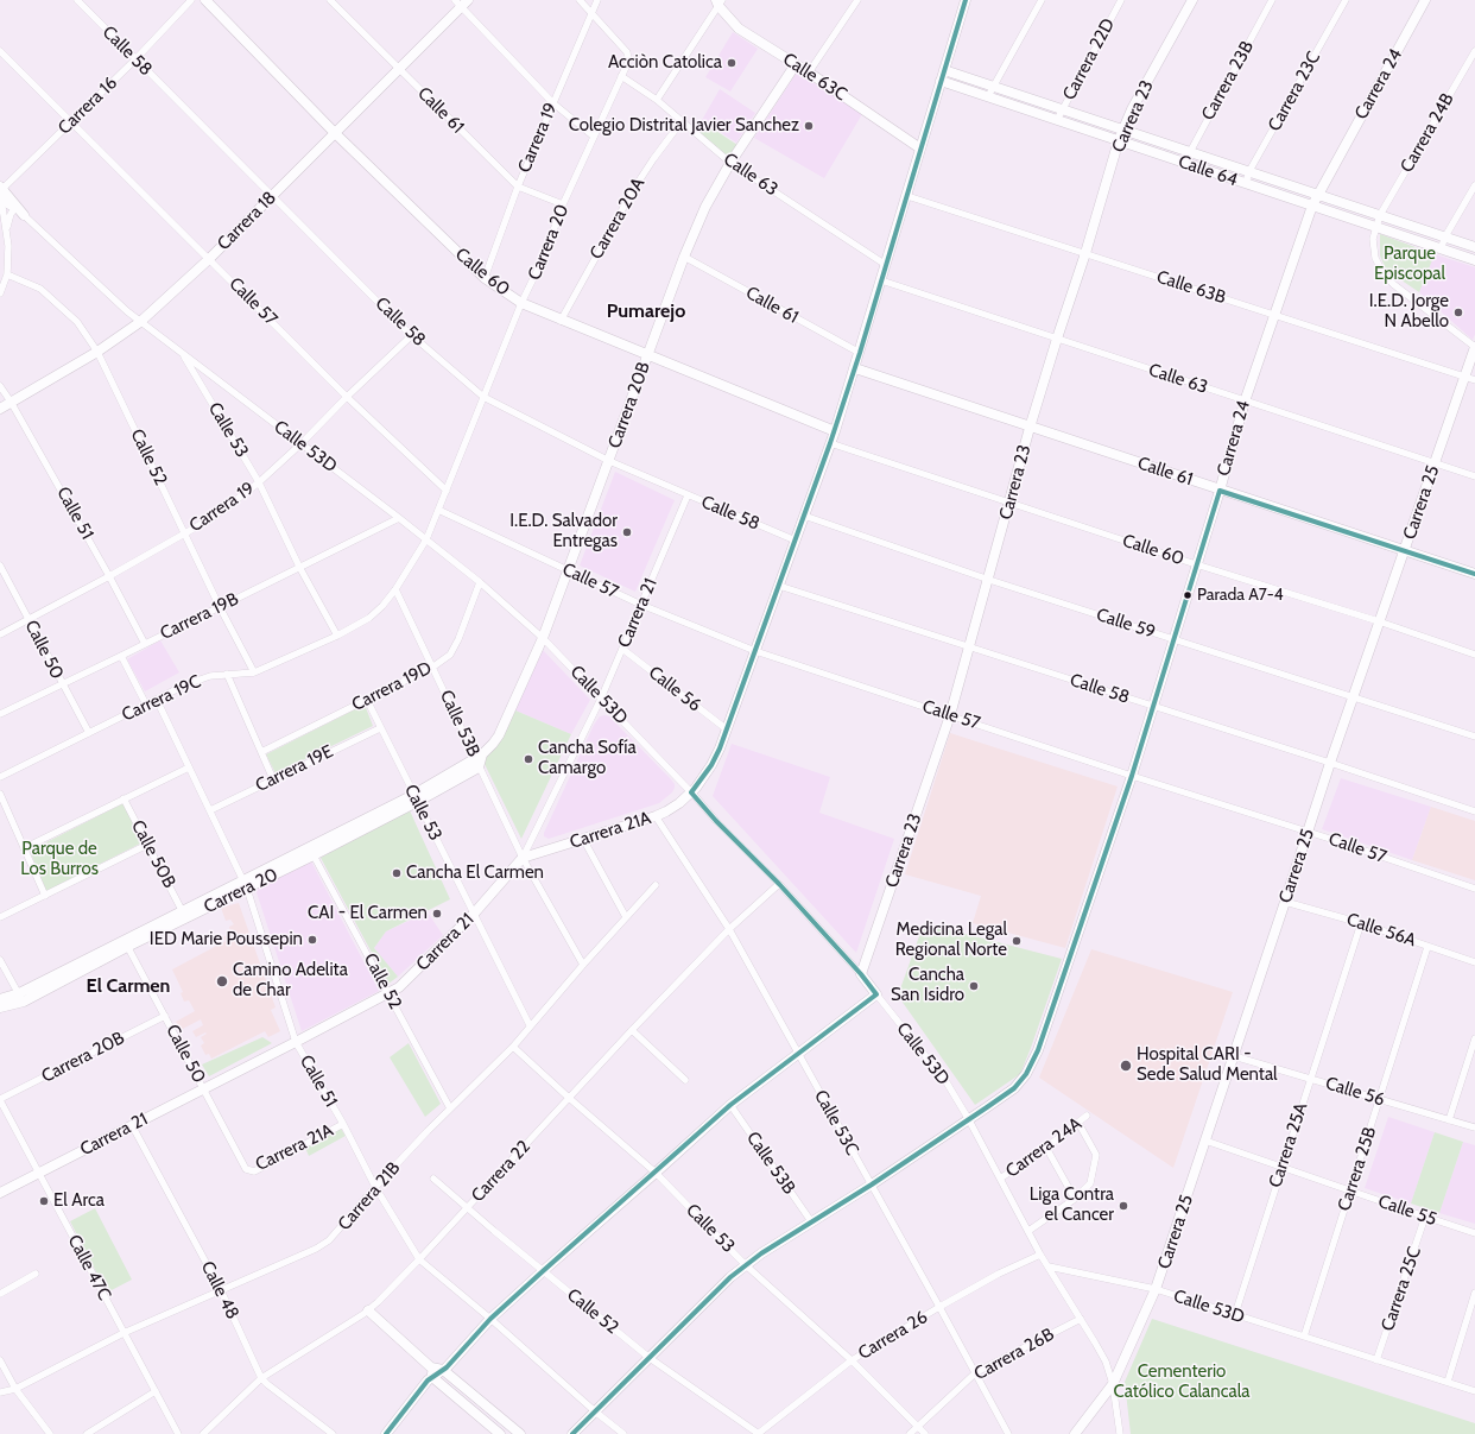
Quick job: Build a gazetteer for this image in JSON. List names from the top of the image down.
{
  "streets": {
    "street": [
      "Calle 58",
      "Carrera 22D",
      "Calle 63C",
      "Carrera 23B",
      "Carrera 24",
      "Carrera 23C",
      "Carrera 16",
      "Calle 61",
      "Carrera 23",
      "Carrera 24B",
      "Carrera 19",
      "Calle 64",
      "Calle 63",
      "Carrera 20A",
      "Carrera 18",
      "Carrera 20",
      "Calle 60",
      "Calle 63B",
      "Calle 57",
      "Carrera 20B",
      "Calle 53",
      "Calle 53D",
      "Calle 52",
      "Carrera 25",
      "Calle 51",
      "Carrera 21",
      "Carrera 19B",
      "Calle 59",
      "Calle 50",
      "Carrera 19D",
      "Calle 56",
      "Carrera 19C",
      "Calle 53B",
      "Carrera 19E",
      "Carrera 21A",
      "Calle 50B",
      "Calle 56A",
      "Calle 53C",
      "Carrera 25A",
      "Carrera 24A",
      "Carrera 25B",
      "Carrera 22",
      "Carrera 21B",
      "Calle 55",
      "Calle 47C",
      "Carrera 25C",
      "Calle 48",
      "Carrera 26",
      "Carrera 26B"
    ]
  },
  "crossings": [
    ["Calle 58", "Carrera 24"],
    ["Calle 58", "Carrera 16"],
    ["Calle 58", "Carrera 23"],
    ["Calle 58", "Carrera 19"],
    ["Calle 58", "Carrera 18"],
    ["Calle 58", "Carrera 20"],
    ["Calle 58", "Carrera 20B"],
    ["Calle 58", "Carrera 25"],
    ["Calle 58", "Carrera 21"],
    ["Carrera 22D", "Calle 64"],
    ["Calle 63C", "Carrera 20B"],
    ["Carrera 23B", "Calle 64"],
    ["Carrera 24", "Calle 61"],
    ["Carrera 24", "Calle 64"],
    ["Carrera 24", "Calle 63"],
    ["Carrera 24", "Calle 60"],
    ["Carrera 24", "Calle 63B"],
    ["Carrera 24", "Calle 57"],
    ["Carrera 24", "Calle 53"],
    ["Carrera 24", "Calle 53D"],
    ["Carrera 24", "Calle 52"],
    ["Carrera 24", "Calle 51"],
    ["Carrera 24", "Calle 59"],
    ["Carrera 24", "Calle 53B"],
    ["Carrera 24", "Calle 53C"],
    ["Carrera 23C", "Calle 64"],
    ["Carrera 16", "Calle 57"],
    ["Carrera 16", "Calle 53D"],
    ["Calle 61", "Carrera 23"],
    ["Calle 61", "Carrera 19"],
    ["Calle 61", "Carrera 18"],
    ["Calle 61", "Carrera 20"],
    ["Calle 61", "Carrera 20B"],
    ["Calle 61", "Carrera 25"],
    ["Carrera 23", "Calle 64"],
    ["Carrera 23", "Calle 63"],
    ["Carrera 23", "Calle 60"],
    ["Carrera 23", "Calle 63B"],
    ["Carrera 23", "Calle 57"],
    ["Carrera 23", "Calle 53D"],
    ["Carrera 23", "Calle 59"],
    ["Carrera 24B", "Calle 64"],
    ["Carrera 19", "Carrera 20"],
    ["Carrera 19", "Calle 60"],
    ["Carrera 19", "Calle 57"],
    ["Carrera 19", "Calle 53"],
    ["Carrera 19", "Calle 53D"],
    ["Carrera 19", "Calle 52"],
    ["Carrera 19", "Calle 51"],
    ["Carrera 19", "Calle 50"],
    ["Calle 63", "Carrera 20A"],
    ["Calle 63", "Carrera 20"],
    ["Calle 63", "Carrera 20B"],
    ["Calle 63", "Carrera 25"],
    ["Carrera 20A", "Calle 60"],
    ["Carrera 18", "Calle 60"],
    ["Carrera 18", "Calle 57"],
    ["Carrera 18", "Calle 53D"],
    ["Carrera 18", "Calle 52"],
    ["Carrera 18", "Calle 51"],
    ["Carrera 20", "Calle 60"],
    ["Carrera 20", "Calle 57"],
    ["Carrera 20", "Carrera 20B"],
    ["Carrera 20", "Calle 53"],
    ["Carrera 20", "Calle 53D"],
    ["Carrera 20", "Calle 52"],
    ["Carrera 20", "Calle 51"],
    ["Carrera 20", "Calle 50"],
    ["Carrera 20", "Carrera 19C"],
    ["Carrera 20", "Calle 53B"],
    ["Carrera 20", "Calle 50B"],
    ["Calle 60", "Carrera 20B"],
    ["Calle 60", "Carrera 25"],
    ["Calle 63B", "Carrera 25"],
    ["Calle 57", "Carrera 20B"],
    ["Calle 57", "Carrera 25"],
    ["Calle 57", "Carrera 21"],
    ["Carrera 20B", "Calle 53D"],
    ["Carrera 20B", "Calle 50"],
    ["Carrera 20B", "Calle 53B"],
    ["Carrera 20B", "Calle 47C"],
    ["Calle 53", "Calle 53D"],
    ["Calle 53", "Carrera 21"],
    ["Calle 53", "Carrera 19B"],
    ["Calle 53", "Carrera 19D"],
    ["Calle 53", "Carrera 19C"],
    ["Calle 53", "Carrera 19E"],
    ["Calle 53", "Carrera 22"],
    ["Calle 53", "Carrera 21B"],
    ["Calle 53", "Carrera 26"],
    ["Calle 53", "Carrera 26B"],
    ["Calle 53D", "Carrera 25"],
    ["Calle 53D", "Carrera 21"],
    ["Calle 53D", "Carrera 19B"],
    ["Calle 53D", "Carrera 19D"],
    ["Calle 53D", "Carrera 19C"],
    ["Calle 53D", "Carrera 21A"],
    ["Calle 53D", "Carrera 25A"],
    ["Calle 53D", "Carrera 24A"],
    ["Calle 53D", "Carrera 25B"],
    ["Calle 53D", "Carrera 22"],
    ["Calle 53D", "Carrera 25C"],
    ["Calle 53D", "Carrera 26"],
    ["Calle 52", "Carrera 21"],
    ["Calle 52", "Carrera 19B"],
    ["Calle 52", "Carrera 19C"],
    ["Calle 52", "Carrera 22"],
    ["Calle 52", "Carrera 21B"],
    ["Calle 52", "Carrera 26"],
    ["Carrera 25", "Calle 59"],
    ["Carrera 25", "Calle 56"],
    ["Carrera 25", "Calle 56A"],
    ["Carrera 25", "Calle 55"],
    ["Calle 51", "Carrera 21"],
    ["Calle 51", "Carrera 19B"],
    ["Calle 51", "Carrera 19C"],
    ["Calle 51", "Carrera 19E"],
    ["Calle 51", "Carrera 21A"],
    ["Calle 51", "Carrera 22"],
    ["Calle 51", "Carrera 21B"],
    ["Carrera 21", "Calle 50"],
    ["Carrera 21", "Calle 56"],
    ["Carrera 21", "Calle 53B"],
    ["Carrera 21", "Carrera 21A"],
    ["Carrera 21", "Calle 47C"],
    ["Carrera 21", "Calle 48"],
    ["Carrera 19B", "Calle 50"],
    ["Calle 50", "Carrera 19C"],
    ["Calle 50", "Carrera 21A"],
    ["Carrera 19D", "Calle 53B"],
    ["Calle 56", "Carrera 25A"],
    ["Calle 56", "Carrera 25B"],
    ["Carrera 19C", "Calle 53B"],
    ["Calle 53B", "Carrera 21A"],
    ["Calle 53B", "Carrera 21B"],
    ["Carrera 21A", "Calle 53C"],
    ["Calle 56A", "Carrera 25A"],
    ["Calle 56A", "Carrera 25B"],
    ["Calle 53C", "Carrera 22"],
    ["Calle 53C", "Carrera 26"],
    ["Calle 53C", "Carrera 26B"],
    ["Carrera 25A", "Calle 55"],
    ["Carrera 25B", "Calle 55"],
    ["Carrera 22", "Calle 48"],
    ["Carrera 21B", "Calle 47C"],
    ["Carrera 21B", "Calle 48"],
    ["Calle 55", "Carrera 25C"]
  ],
  "districts": ["Pumarejo", "El Carmen"],
  "parks": ["Parque Episcopal", "Parque de Los Burros", "Cementerio Católico Calancala"],
  "places": [
    "Acciòn Catolica",
    "Colegio Distrital Javier Sanchez",
    "I.E.D. Jorge N Abello",
    "I.E.D. Salvador Entregas",
    "Parada A7-4",
    "Cancha Sofía Camargo",
    "Cancha El Carmen",
    "CAI - El Carmen",
    "IED Marie Poussepin",
    "Medicina Legal Regional Norte",
    "Camino Adelita de Char",
    "Cancha San Isidro",
    "Hospital CARI - Sede Salud Mental",
    "El Arca",
    "Liga Contra el Cancer"
  ]
}
